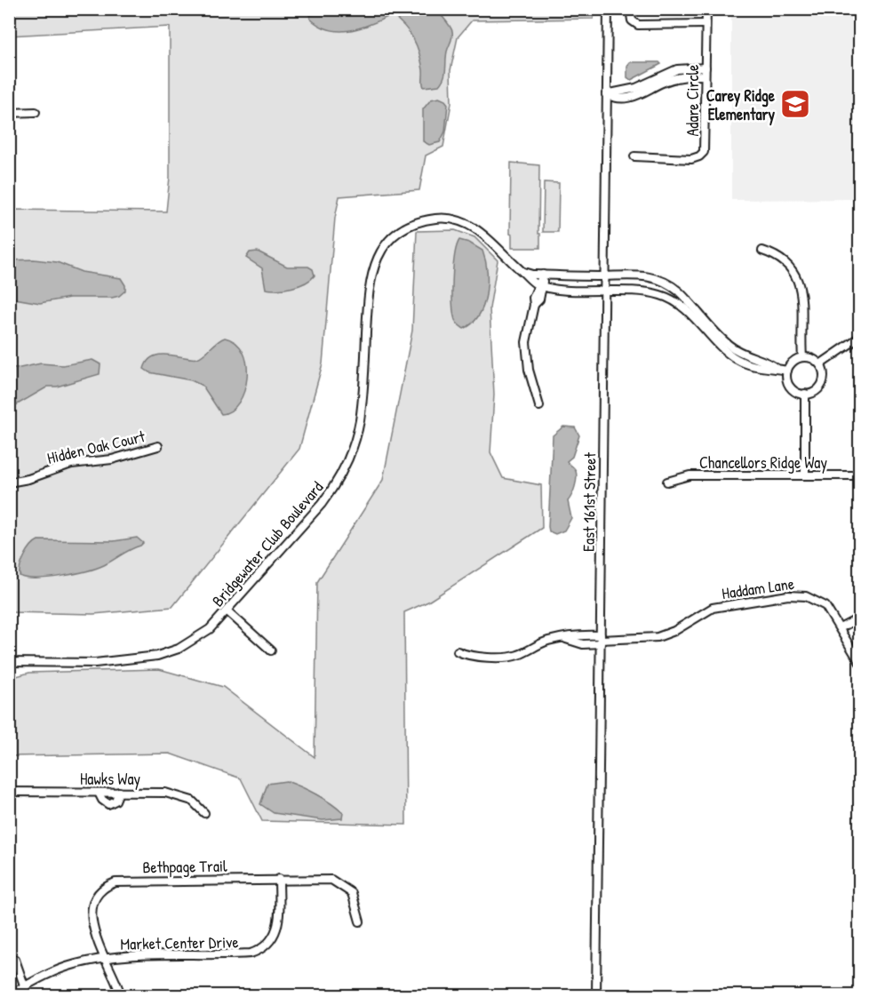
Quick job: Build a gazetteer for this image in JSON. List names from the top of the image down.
{
  "streets": {
    "street": [
      "Adare Circle",
      "Hidden Oak Court",
      "Chancellors Ridge Way",
      "East 161st Street",
      "Bridgewater Club Boulevard",
      "Haddam Lane",
      "Hawks Way",
      "Bethpage Trail",
      "Market Center Drive"
    ]
  },
  "crossings": [
    ["East 161st Street", "Haddam Lane"],
    ["Bethpage Trail", "Market Center Drive"]
  ],
  "places": {
    "school or university": ["Carey Ridge Elementary"]
  }
}
